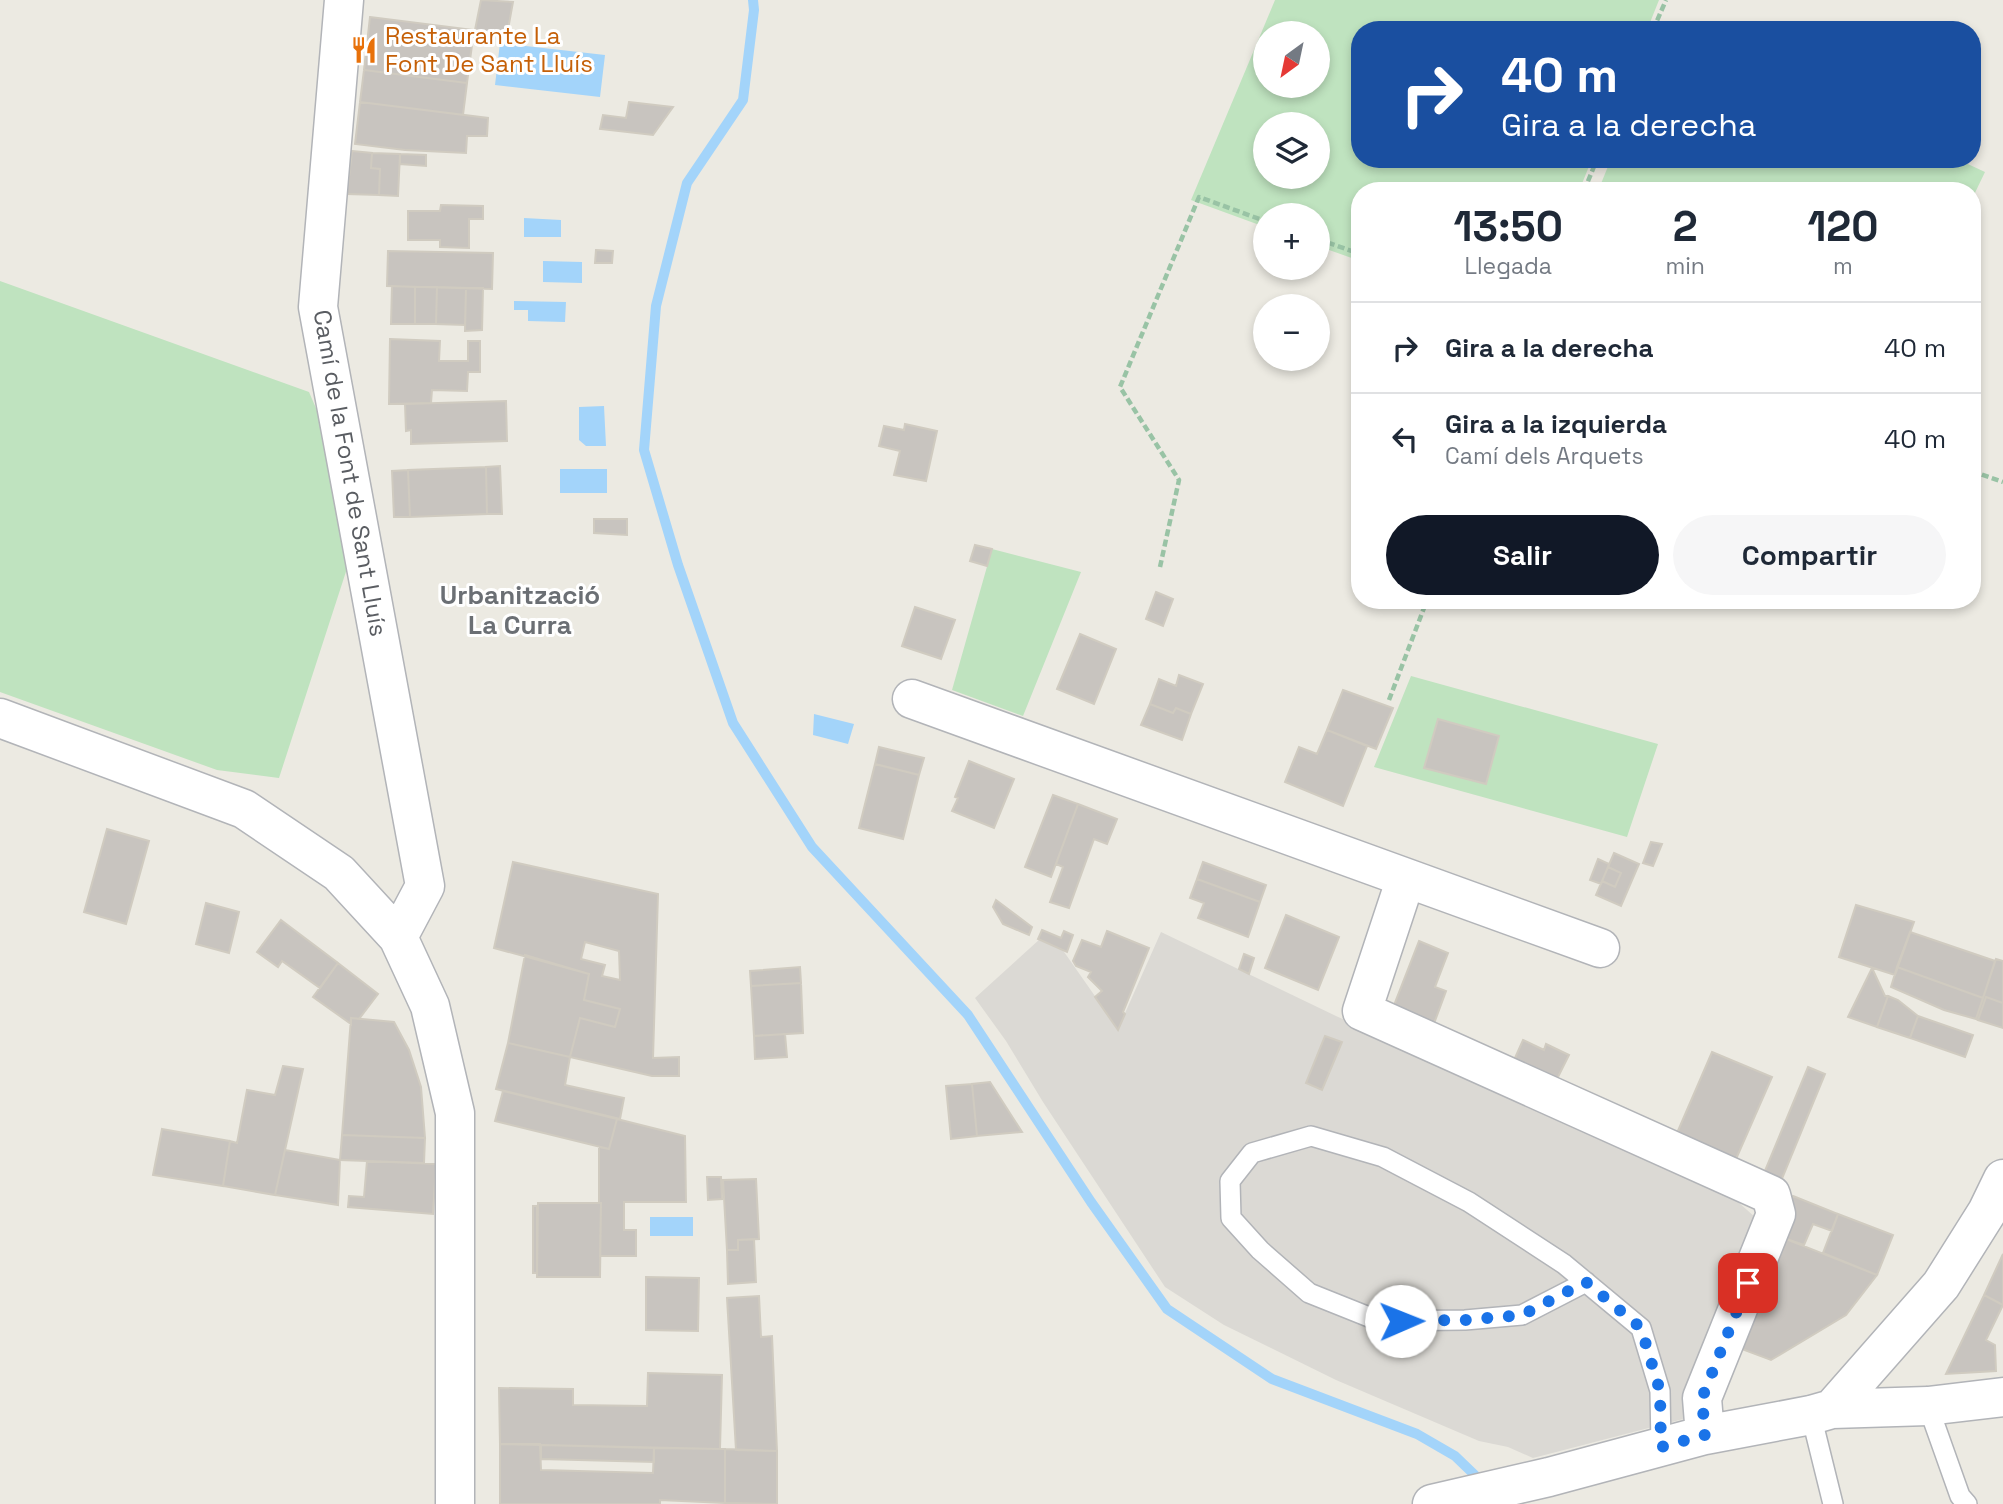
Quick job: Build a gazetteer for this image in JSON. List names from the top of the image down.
{
  "streets": {
    "street": ["Camí de la Font de Sant Lluís"]
  },
  "districts": ["Urbanització La Curra"],
  "places": {
    "restaurant": ["Restaurante La Font De Sant Lluís"]
  },
  "north": "bottom left",
  "page": {
    "map_buttons": ["+", "−"],
    "turn": ["40 m", "Gira a la derecha"],
    "eta": [
      "13:50",
      "Llegada",
      "2",
      "min",
      "120",
      "m"
    ],
    "list": [
      {
        "name": "Gira a la derecha",
        "value": "40 m"
      },
      {
        "name": "Gira a la izquierda",
        "note": "Camí dels Arquets",
        "value": "40 m"
      }
    ],
    "buttons": ["Salir", "Compartir"]
  }
}
